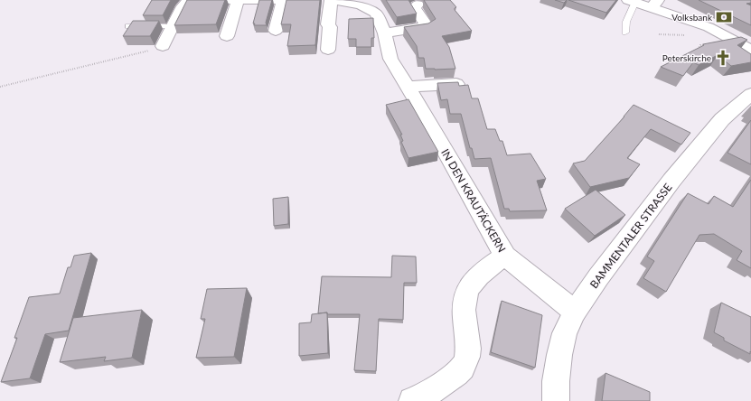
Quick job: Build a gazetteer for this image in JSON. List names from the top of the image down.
{
  "streets": {
    "street": ["IN DEN KRAUTÄCKERN", "BAMMENTALER STRASSE"]
  },
  "crossings": [
    ["IN DEN KRAUTÄCKERN", "BAMMENTALER STRASSE"]
  ],
  "places": {
    "bank": ["Volksbank"],
    "church": ["Peterskirche"]
  }
}
